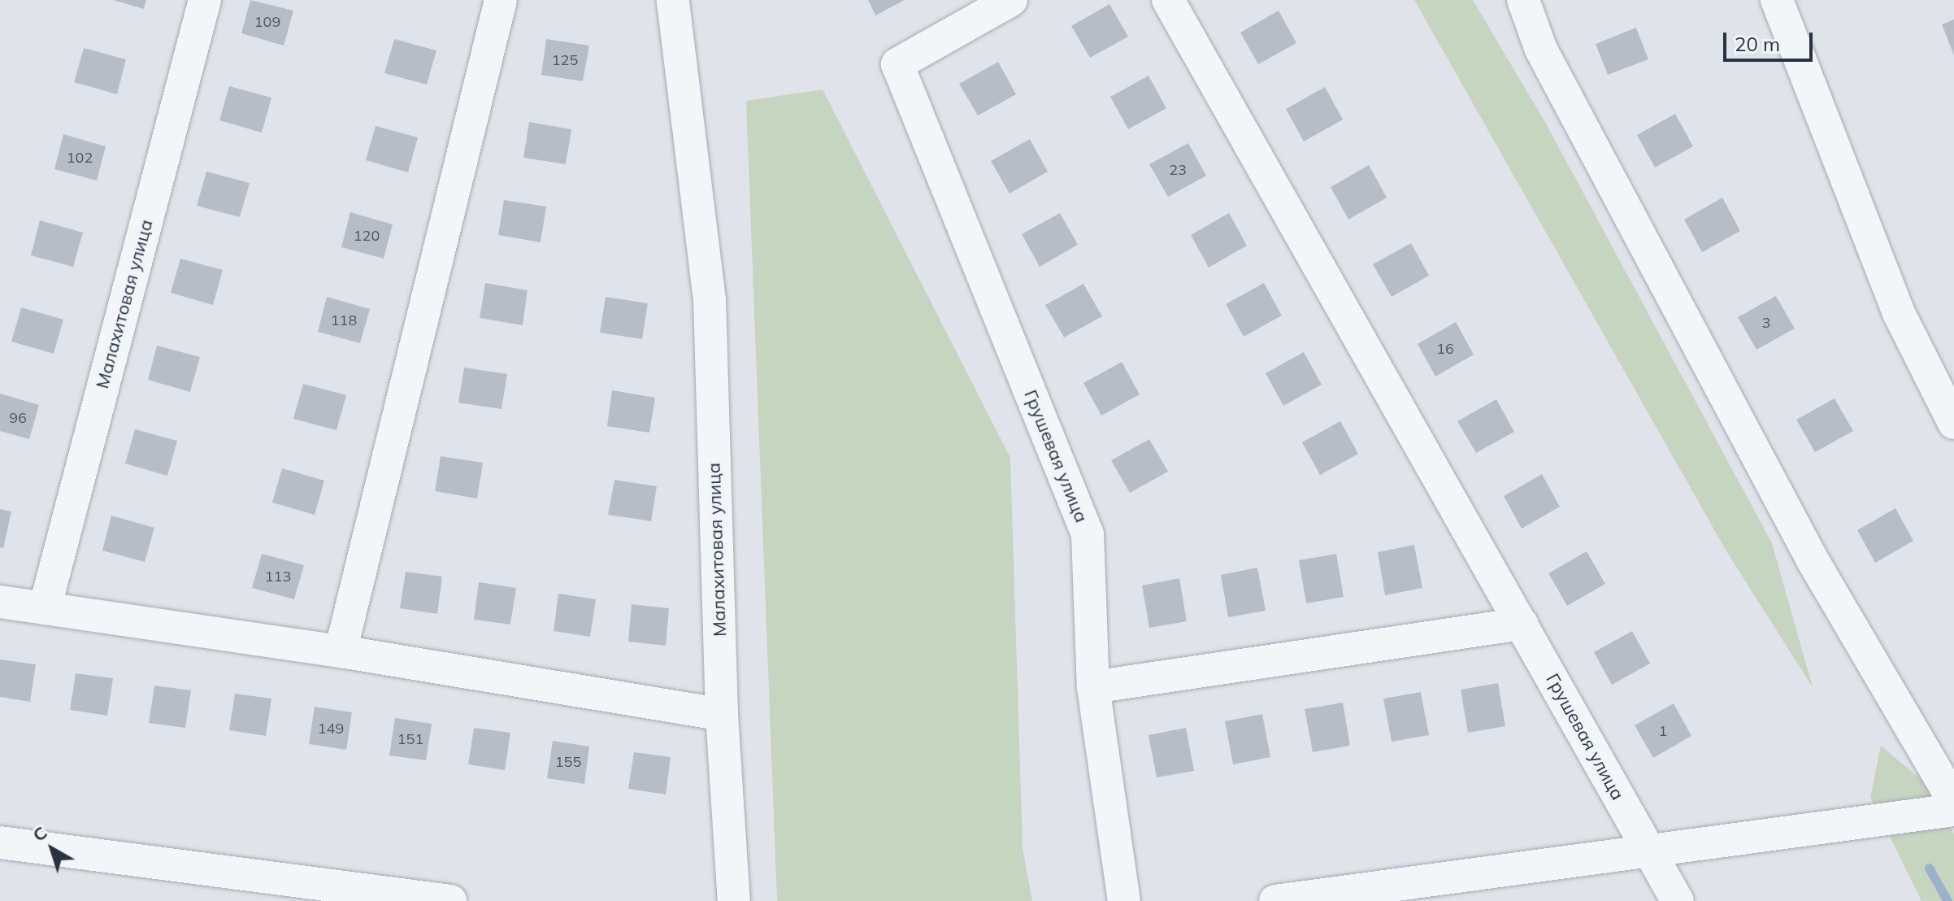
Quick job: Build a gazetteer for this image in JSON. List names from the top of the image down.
{
  "streets": {
    "street": ["Малахитовая улица", "Грушевая улица"]
  },
  "house_numbers": [
    "109",
    "125",
    "102",
    "23",
    "120",
    "118",
    "3",
    "16",
    "96",
    "113",
    "149",
    "1",
    "151",
    "155"
  ],
  "scale_bar": "20 m",
  "north": "top left"
}
